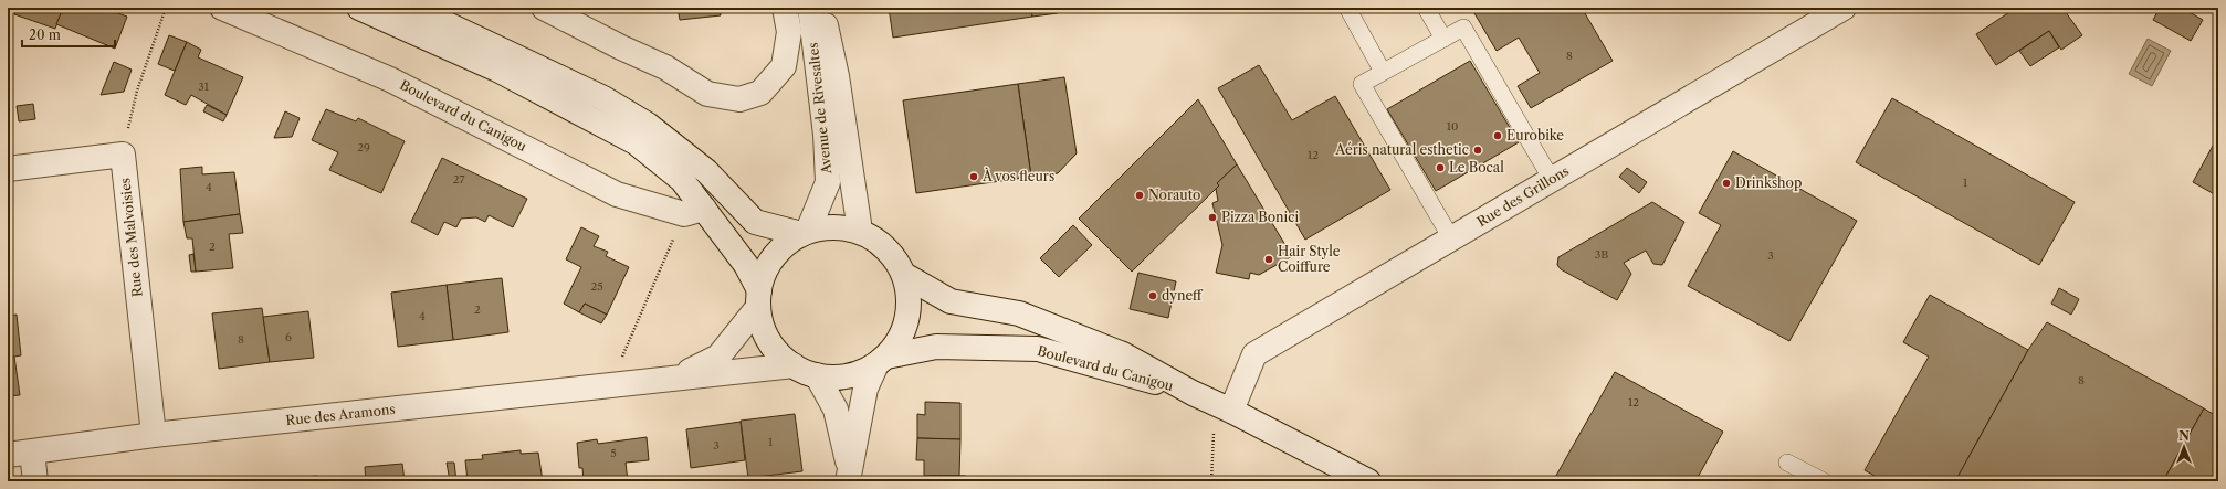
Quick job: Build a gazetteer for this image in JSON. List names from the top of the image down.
{
  "streets": {
    "street": [
      "Avenue de Rivesaltes",
      "Boulevard du Canigou",
      "Rue des Grillons",
      "Rue des Malvoisies",
      "Rue des Aramons"
    ]
  },
  "crossings": [
    ["Avenue de Rivesaltes", "Boulevard du Canigou"],
    ["Avenue de Rivesaltes", "Rue des Aramons"],
    ["Boulevard du Canigou", "Rue des Grillons"],
    ["Boulevard du Canigou", "Rue des Aramons"],
    ["Rue des Malvoisies", "Rue des Aramons"]
  ],
  "places": [
    "Eurobike",
    "Aéris natural esthetic",
    "Le Bocal",
    "À vos fleurs",
    "Drinkshop",
    "Norauto",
    "Pizza Bonici",
    "Hair Style Coiffure",
    "dyneff"
  ],
  "house_numbers": [
    "8",
    "31",
    "10",
    "29",
    "12",
    "27",
    "1",
    "4",
    "2",
    "3B",
    "3",
    "25",
    "2",
    "4",
    "6",
    "8",
    "8",
    "12",
    "1",
    "3",
    "5"
  ],
  "scale_bar": "20 m",
  "north": "top"
}
